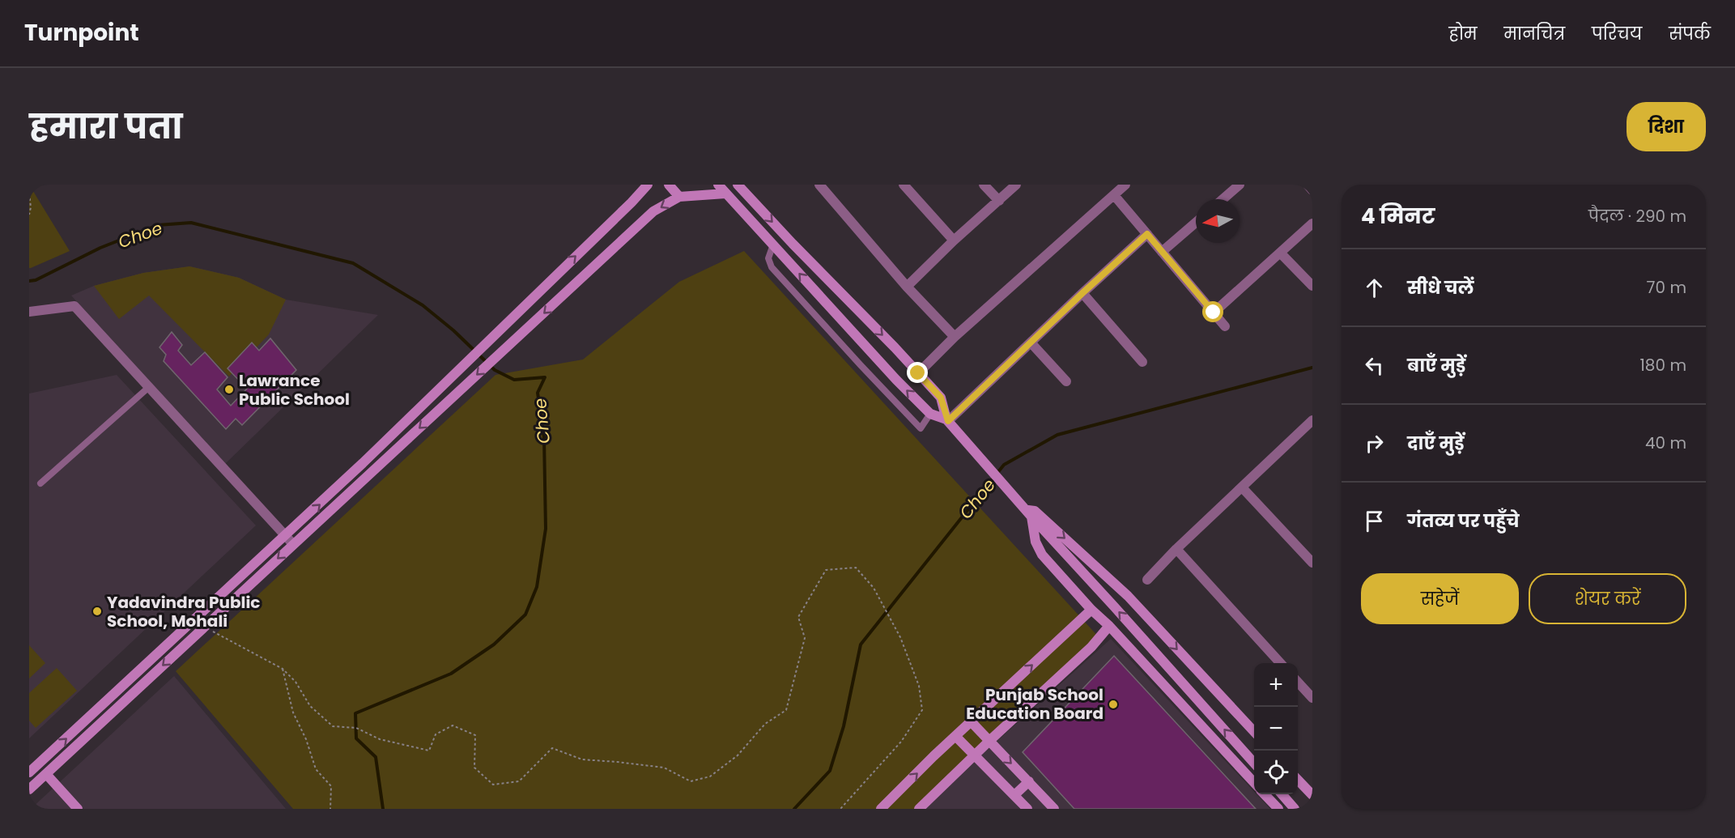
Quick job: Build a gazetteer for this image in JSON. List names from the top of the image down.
{
  "water": ["Choe"],
  "places": ["Lawrance Public School", "Yadavindra Public School, Mohali", "Punjab School Education Board"],
  "north": "left",
  "page": {
    "header": "Turnpoint",
    "nav": [
      "होम",
      "मानचित्र",
      "परिचय",
      "संपर्क"
    ],
    "title": "हमारा पता",
    "buttons": [
      "दिशा",
      ["सहेजें", "शेयर करें"]
    ],
    "heading": ["4 मिनट", "पैदल · 290 m"],
    "list": [
      ["सीधे चलें", "70 m"],
      ["बाएँ मुड़ें", "180 m"],
      ["दाएँ मुड़ें", "40 m"],
      "गंतव्य पर पहुँचे"
    ],
    "map_buttons": ["+", "−"]
  }
}
